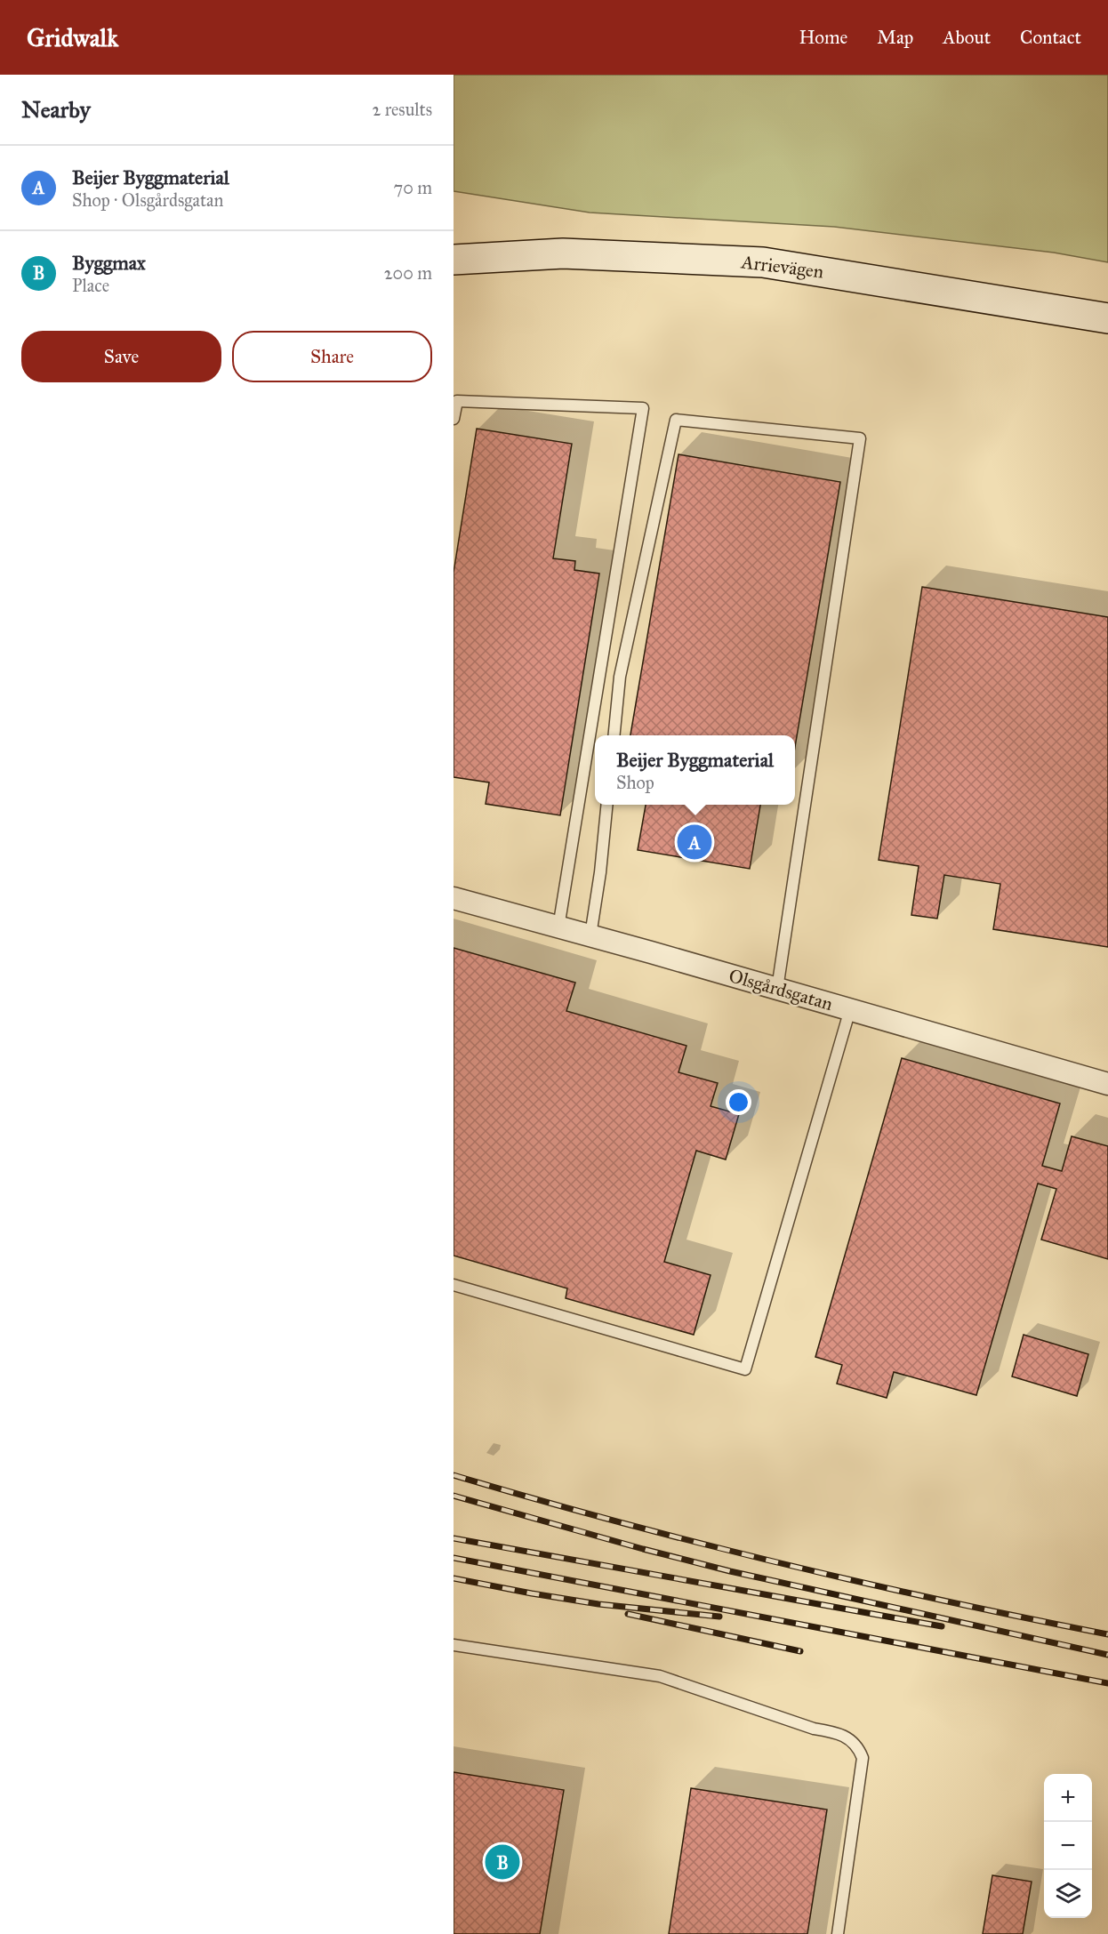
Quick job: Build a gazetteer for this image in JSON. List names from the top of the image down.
{
  "streets": {
    "main road": ["Arrievägen"],
    "street": ["Olsgårdsgatan"]
  },
  "page": {
    "header": "Gridwalk",
    "nav": [
      "Home",
      "Map",
      "About",
      "Contact"
    ],
    "heading": ["Nearby", "2 results"],
    "list": [
      {
        "mark": "A",
        "name": "Beijer Byggmaterial",
        "note": "Shop · Olsgårdsgatan",
        "value": "70 m"
      },
      {
        "mark": "B",
        "name": "Byggmax",
        "note": "Place",
        "value": "200 m"
      }
    ],
    "buttons": ["Save", "Share"],
    "popup": ["Beijer Byggmaterial", "Shop"],
    "pins": ["A", "B"],
    "map_buttons": ["+", "−"]
  }
}
